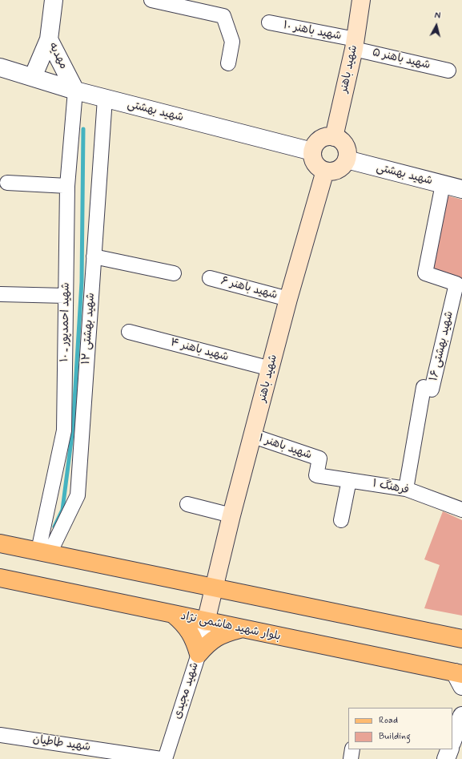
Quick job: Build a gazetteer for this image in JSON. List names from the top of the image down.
{
  "streets": {
    "main road": ["شهید باهنر", "بلوار شهید هاشمی نژاد"],
    "street": [
      "شهید باهنر ۱۰",
      "مهدیه",
      "شهید باهنر ۵",
      "شهید بهشتی",
      "شهید باهنر ۶",
      "شهید احمدپور ـ ۱۰",
      "شهید بهشتی ۱۲",
      "شهید بهشتی ۱۶",
      "شهید باهنر ۴",
      "شهید باهنر ۱",
      "فرهنگ ۱",
      "شهید مجیدی",
      "شهید طاطیان"
    ]
  },
  "crossings": [
    ["شهید باهنر ۱۰", "شهید باهنر ۵"],
    ["شهید باهنر ۱۰", "شهید باهنر"],
    ["مهدیه", "شهید بهشتی"],
    ["مهدیه", "شهید احمدپور ـ ۱۰"],
    ["شهید باهنر ۵", "شهید باهنر"],
    ["شهید باهنر", "شهید بهشتی"],
    ["شهید باهنر", "شهید باهنر ۶"],
    ["شهید باهنر", "شهید باهنر ۴"],
    ["شهید باهنر", "شهید باهنر ۱"],
    ["شهید باهنر", "بلوار شهید هاشمی نژاد"],
    ["شهید باهنر", "شهید مجیدی"],
    ["شهید بهشتی", "شهید احمدپور ـ ۱۰"],
    ["شهید بهشتی", "شهید بهشتی ۱۲"],
    ["شهید بهشتی", "شهید بهشتی ۱۶"],
    ["شهید احمدپور ـ ۱۰", "شهید بهشتی ۱۲"],
    ["شهید بهشتی ۱۶", "فرهنگ ۱"],
    ["شهید باهنر ۱", "فرهنگ ۱"],
    ["بلوار شهید هاشمی نژاد", "شهید مجیدی"]
  ],
  "legend": ["Road", "Building"],
  "north": "top"
}
